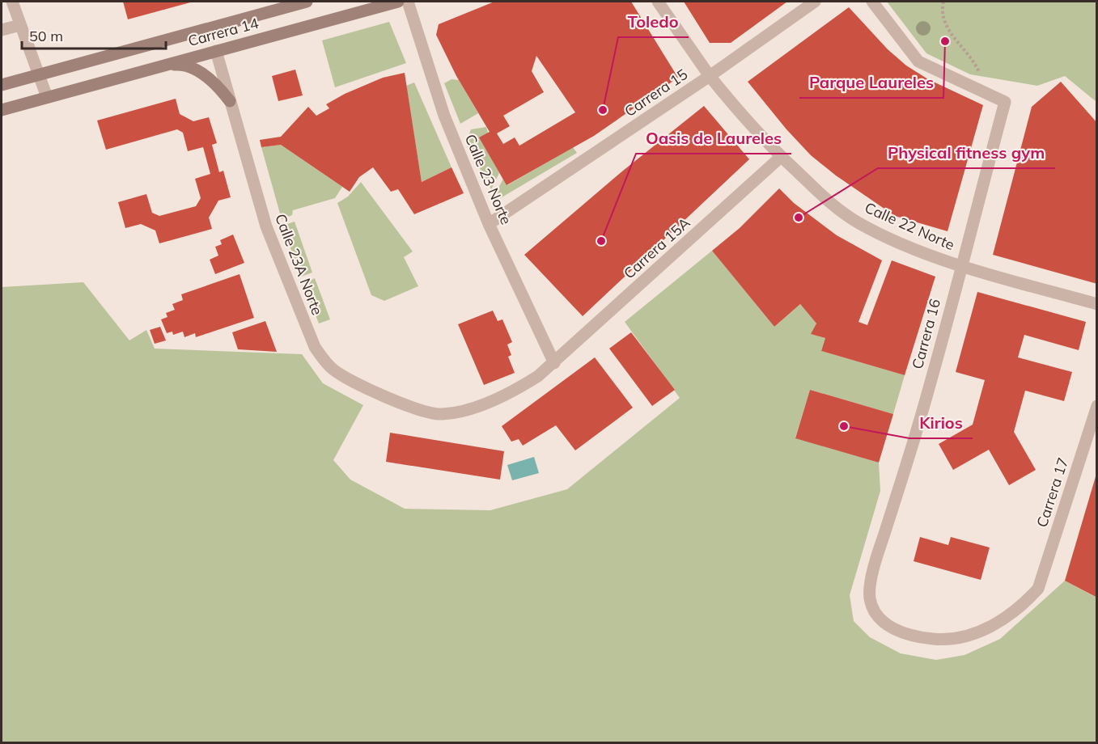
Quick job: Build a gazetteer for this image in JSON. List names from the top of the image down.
{
  "streets": {
    "main road": ["Carrera 14"],
    "street": [
      "Carrera 15",
      "Calle 23 Norte",
      "Calle 22 Norte",
      "Carrera 15A",
      "Calle 23A Norte",
      "Carrera 16",
      "Carrera 17"
    ]
  },
  "crossings": [
    ["Carrera 14", "Calle 23A Norte"],
    ["Carrera 15", "Calle 23 Norte"],
    ["Carrera 15", "Calle 22 Norte"],
    ["Calle 23 Norte", "Carrera 15A"],
    ["Calle 22 Norte", "Carrera 15A"],
    ["Calle 22 Norte", "Carrera 16"],
    ["Carrera 15A", "Calle 23A Norte"],
    ["Carrera 16", "Carrera 17"]
  ],
  "places": [
    "Parque Laureles",
    "Toledo",
    "Physical fitness gym",
    "Oasis de Laureles",
    "Kirios"
  ],
  "scale_bar": "50 m"
}
